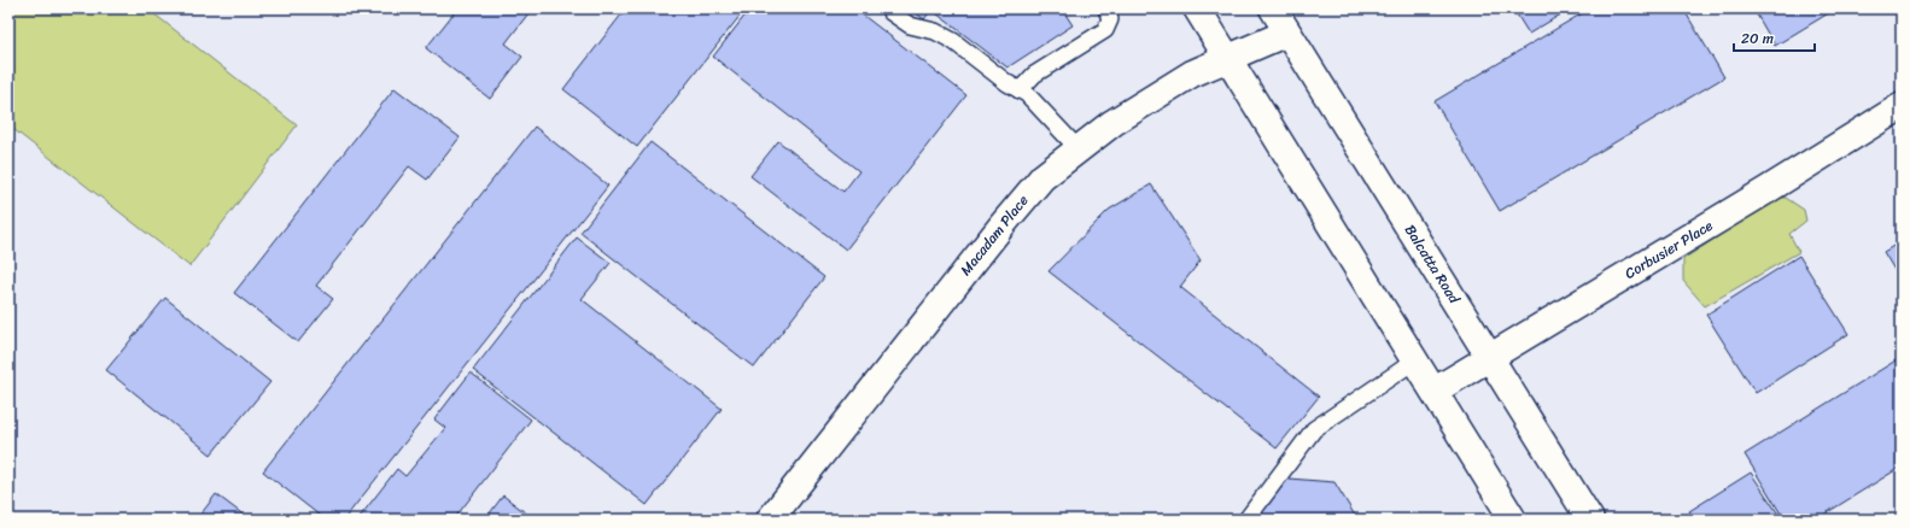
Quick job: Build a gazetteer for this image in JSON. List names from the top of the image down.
{
  "streets": {
    "street": ["Macadam Place", "Corbusier Place", "Balcatta Road"]
  },
  "crossings": [
    ["Macadam Place", "Balcatta Road"],
    ["Corbusier Place", "Balcatta Road"]
  ],
  "scale_bar": "20 m"
}
